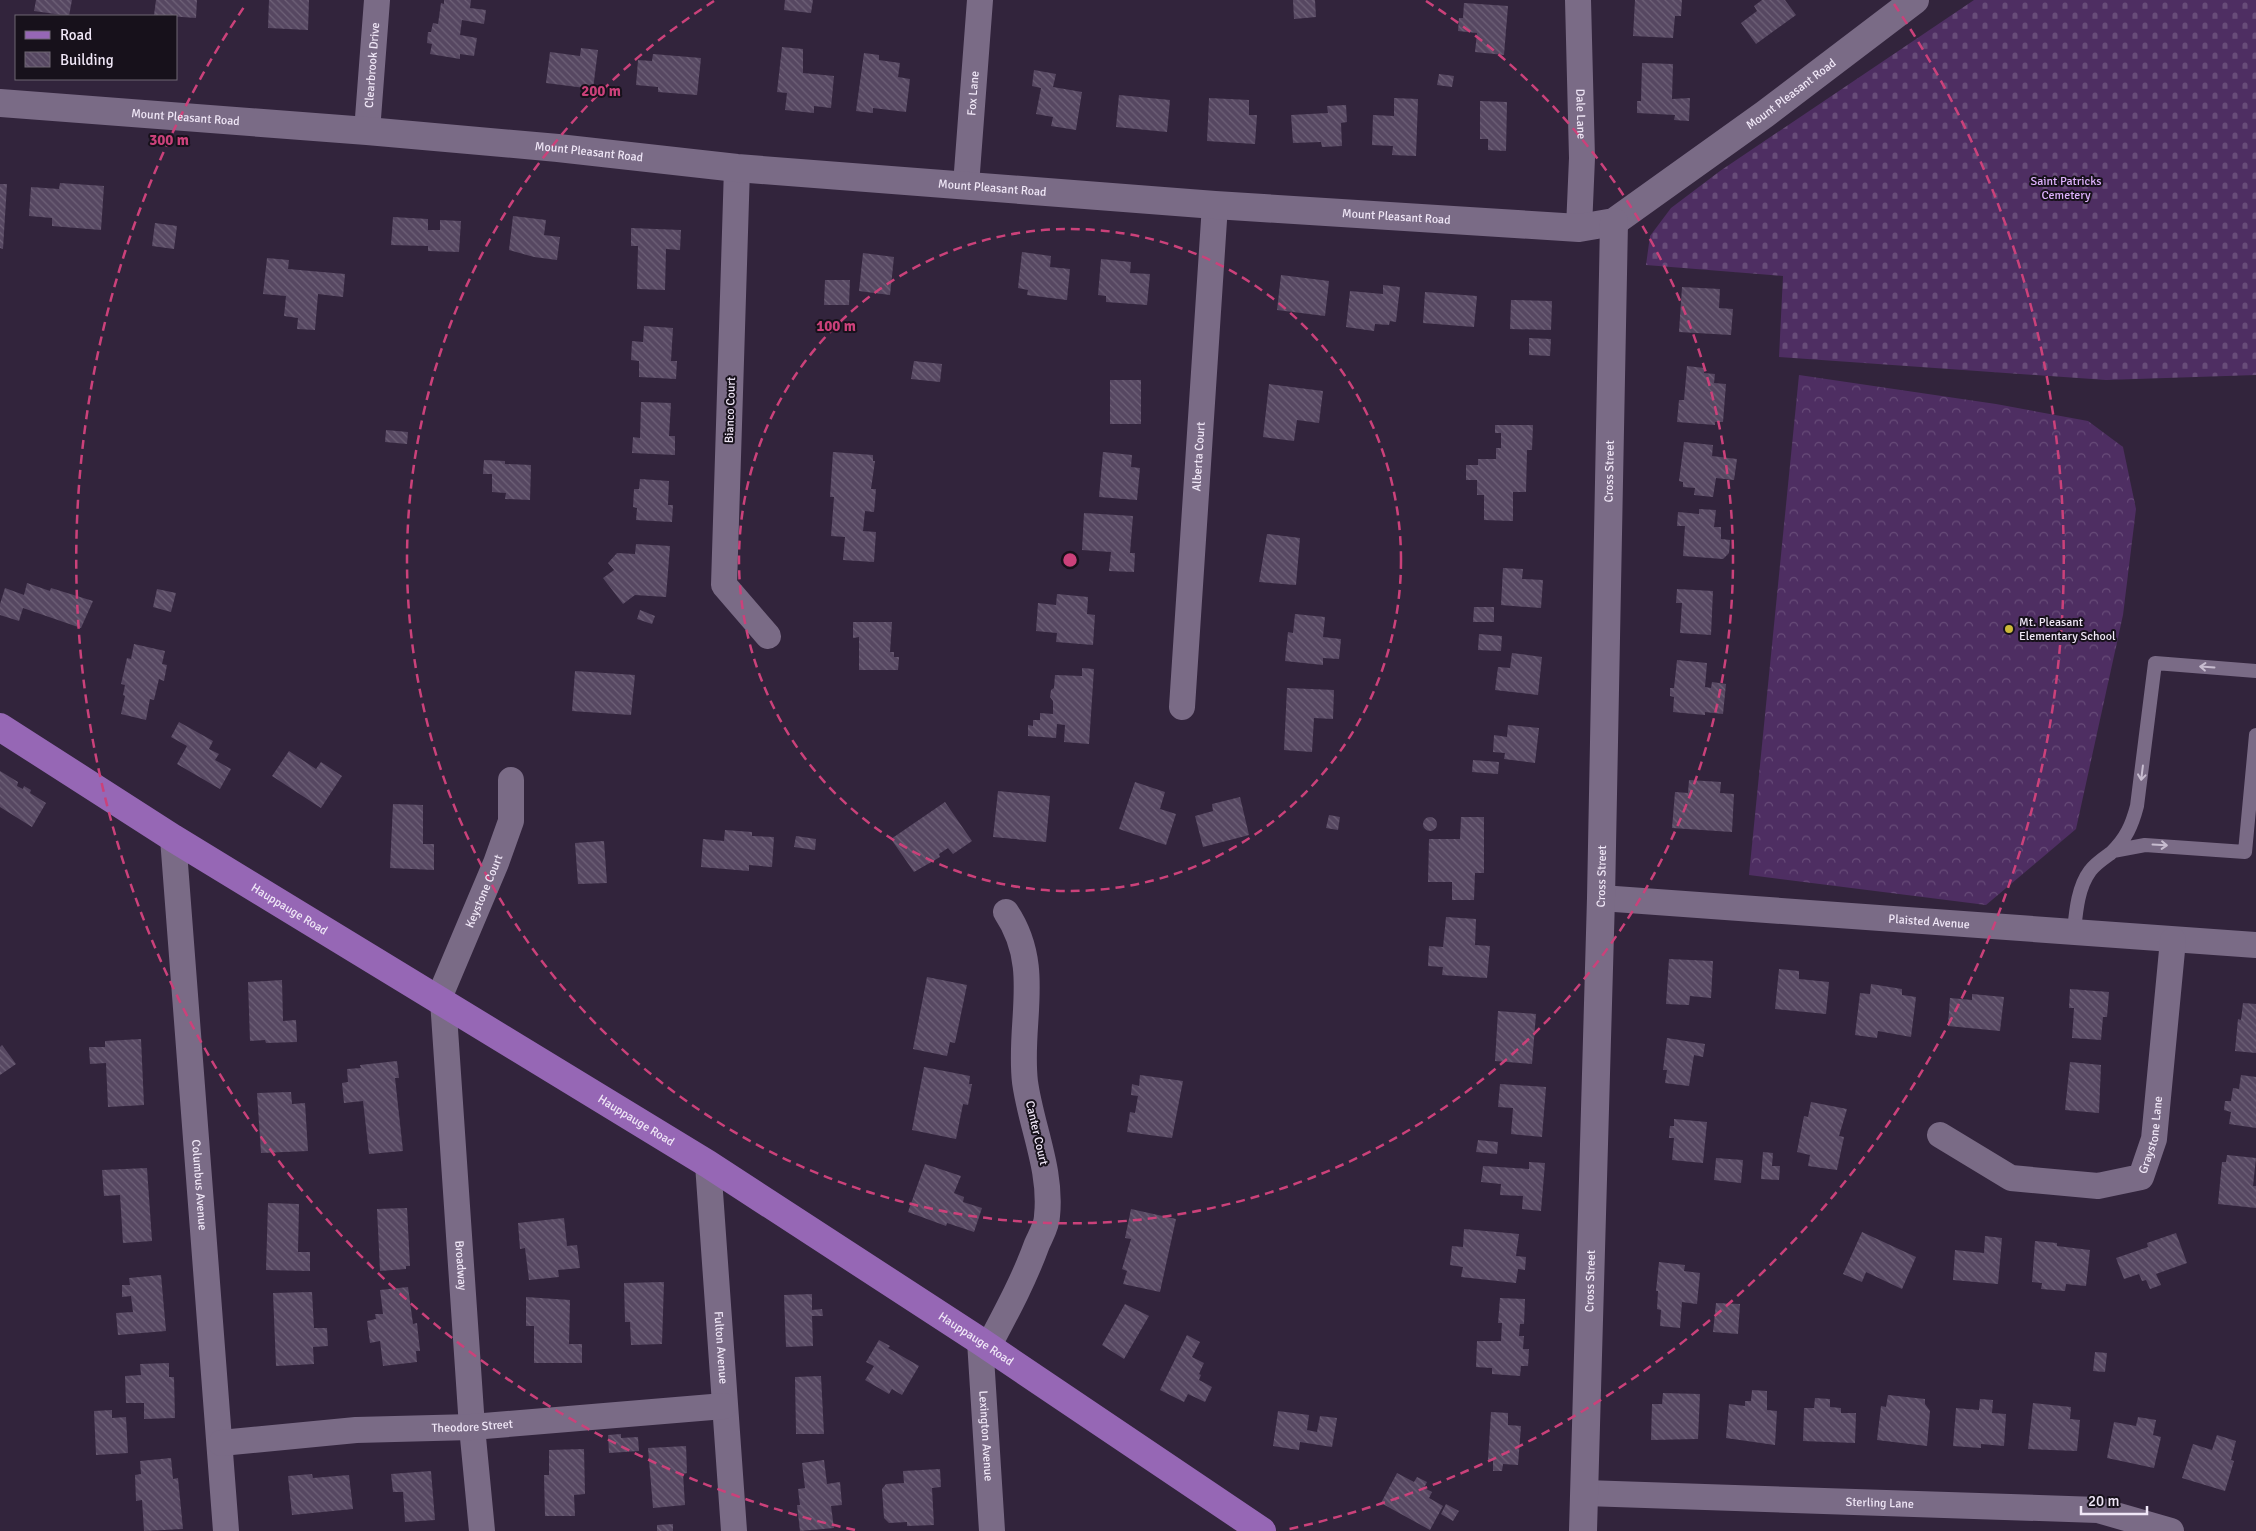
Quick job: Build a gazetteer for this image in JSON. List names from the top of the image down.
{
  "streets": {
    "main road": ["Hauppauge Road"],
    "street": [
      "Clearbrook Drive",
      "Fox Lane",
      "Mount Pleasant Road",
      "Dale Lane",
      "Bianco Court",
      "Alberta Court",
      "Cross Street",
      "Keystone Court",
      "Plaisted Avenue",
      "Canter Court",
      "Graystone Lane",
      "Columbus Avenue",
      "Broadway",
      "Fulton Avenue",
      "Theodore Street",
      "Lexington Avenue",
      "Sterling Lane"
    ]
  },
  "crossings": [
    ["Clearbrook Drive", "Mount Pleasant Road"],
    ["Fox Lane", "Mount Pleasant Road"],
    ["Mount Pleasant Road", "Dale Lane"],
    ["Mount Pleasant Road", "Bianco Court"],
    ["Mount Pleasant Road", "Alberta Court"],
    ["Mount Pleasant Road", "Cross Street"],
    ["Cross Street", "Plaisted Avenue"],
    ["Cross Street", "Sterling Lane"],
    ["Keystone Court", "Hauppauge Road"],
    ["Keystone Court", "Broadway"],
    ["Hauppauge Road", "Canter Court"],
    ["Hauppauge Road", "Columbus Avenue"],
    ["Hauppauge Road", "Broadway"],
    ["Hauppauge Road", "Fulton Avenue"],
    ["Hauppauge Road", "Lexington Avenue"],
    ["Plaisted Avenue", "Graystone Lane"],
    ["Canter Court", "Lexington Avenue"],
    ["Columbus Avenue", "Theodore Street"],
    ["Broadway", "Theodore Street"],
    ["Fulton Avenue", "Theodore Street"]
  ],
  "parks": ["Saint Patricks Cemetery"],
  "places": ["Mt. Pleasant Elementary School"],
  "legend": ["Road", "Building"],
  "scale_bar": "20 m",
  "rings": ["200 m", "300 m", "100 m"]
}
